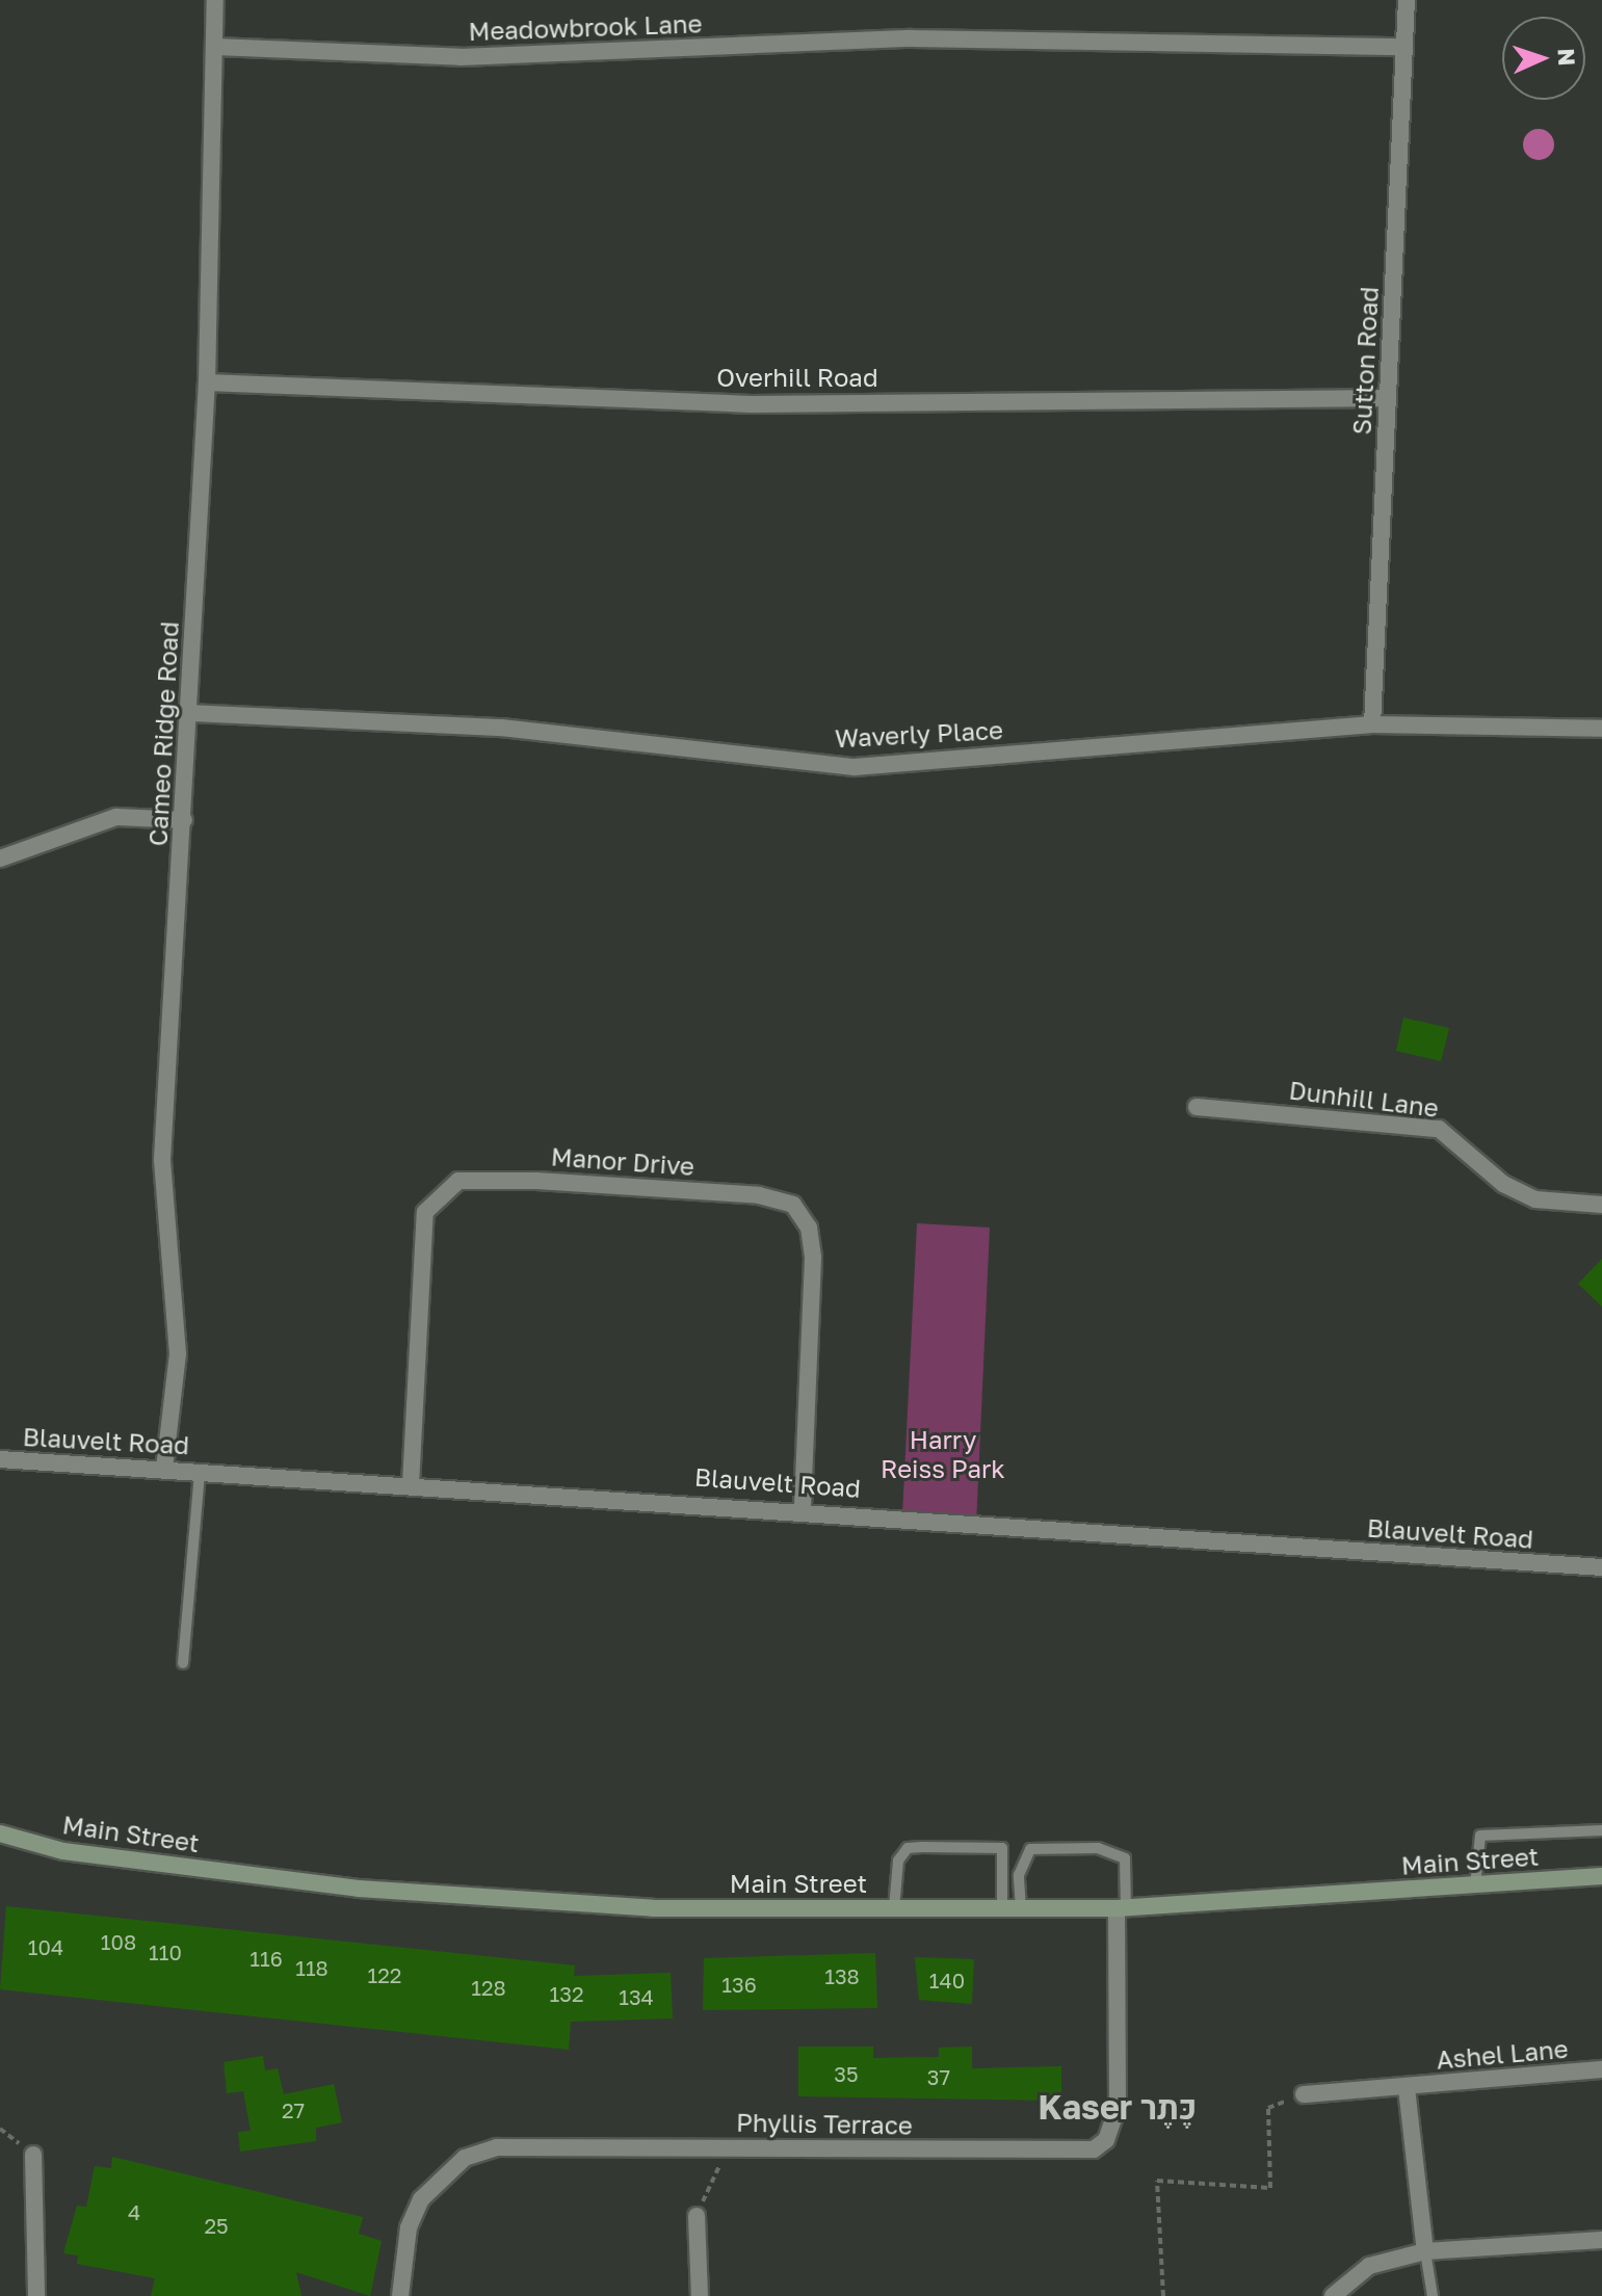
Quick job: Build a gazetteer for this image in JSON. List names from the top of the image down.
{
  "streets": {
    "main road": ["Main Street"],
    "street": [
      "Meadowbrook Lane",
      "Sutton Road",
      "Overhill Road",
      "Cameo Ridge Road",
      "Waverly Place",
      "Dunhill Lane",
      "Manor Drive",
      "Blauvelt Road",
      "Ashel Lane",
      "Phyllis Terrace"
    ]
  },
  "crossings": [
    ["Meadowbrook Lane", "Sutton Road"],
    ["Meadowbrook Lane", "Cameo Ridge Road"],
    ["Sutton Road", "Overhill Road"],
    ["Sutton Road", "Waverly Place"],
    ["Overhill Road", "Cameo Ridge Road"],
    ["Cameo Ridge Road", "Waverly Place"],
    ["Cameo Ridge Road", "Blauvelt Road"],
    ["Manor Drive", "Blauvelt Road"],
    ["Main Street", "Phyllis Terrace"]
  ],
  "districts": ["Kaser כֶּתֶר"],
  "parks": ["Harry Reiss Park"],
  "house_numbers": [
    "108",
    "104",
    "110",
    "116",
    "118",
    "122",
    "138",
    "140",
    "136",
    "128",
    "132",
    "134",
    "35",
    "37",
    "27",
    "4",
    "25"
  ],
  "north": "right"
}
